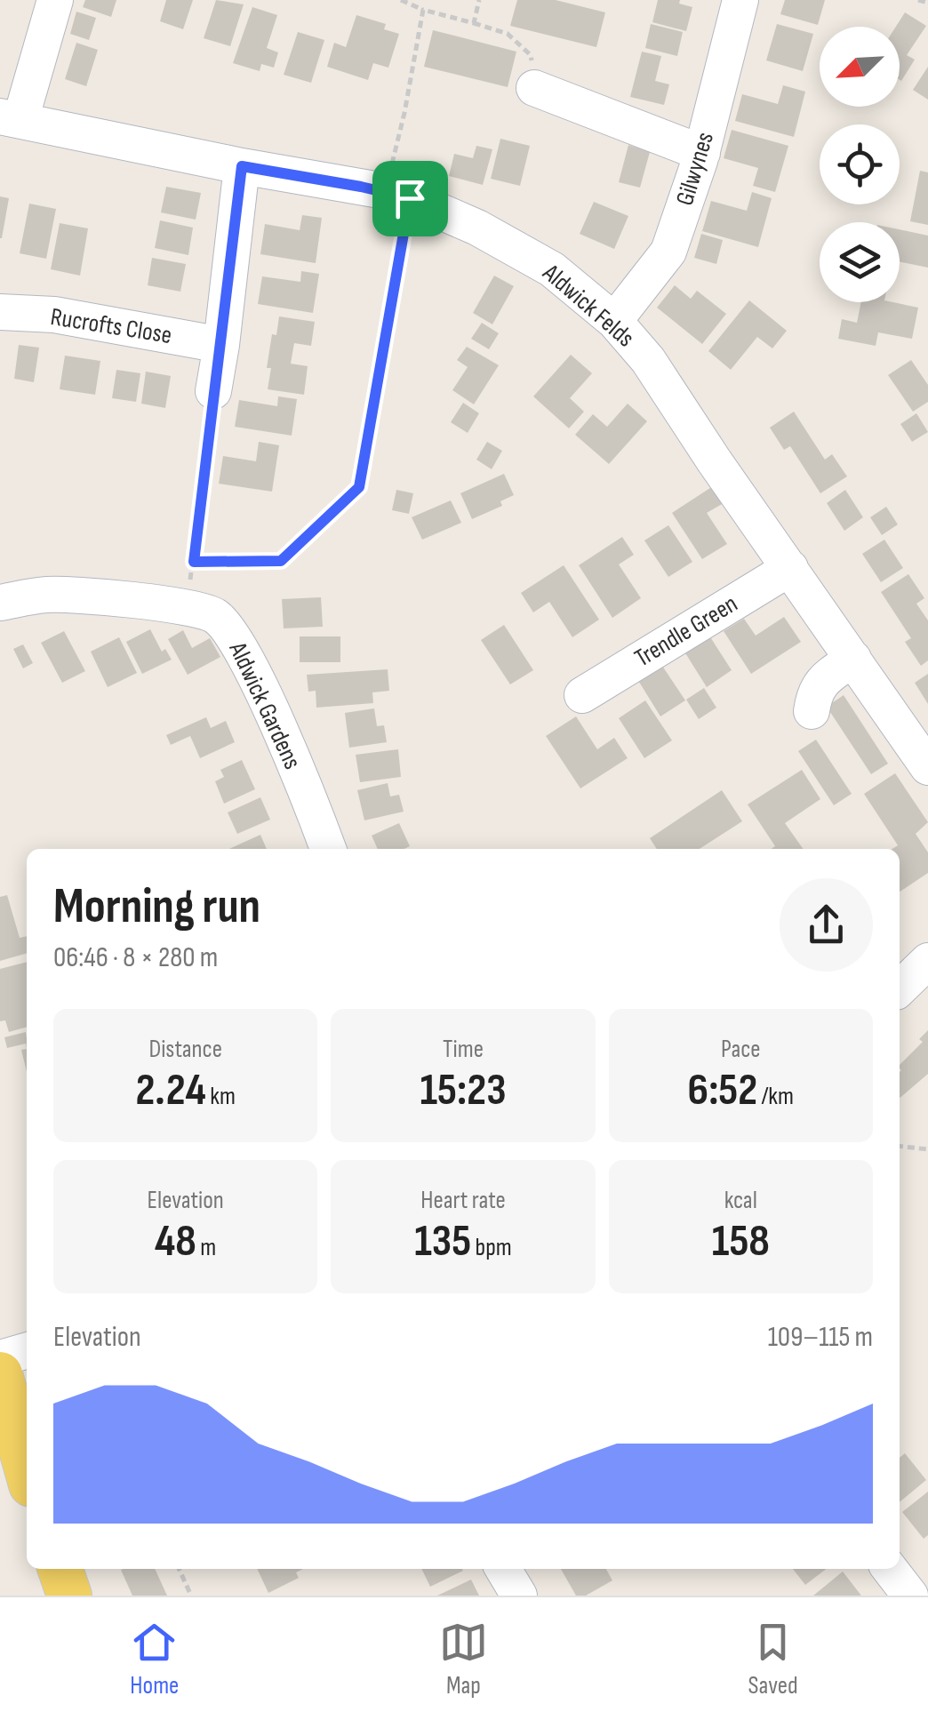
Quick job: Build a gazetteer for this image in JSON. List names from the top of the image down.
{
  "streets": {
    "street": [
      "Gilwynes",
      "Aldwick Felds",
      "Rucrofts Close",
      "Trendle Green",
      "Aldwick Gardens"
    ]
  },
  "crossings": [
    ["Gilwynes", "Aldwick Felds"],
    ["Aldwick Felds", "Trendle Green"]
  ],
  "north": "bottom left",
  "page": {
    "heading": ["Morning run", "06:46 · 8 × 280 m"],
    "stats": [
      ["Distance", "2.24 km"],
      ["Time", "15:23"],
      ["Pace", "6:52 /km"],
      ["Elevation", "48 m"],
      ["Heart rate", "135 bpm"],
      ["kcal", "158"]
    ],
    "chart": ["Elevation", "109–115 m"],
    "tabs": ["Home", "Map", "Saved"]
  }
}
